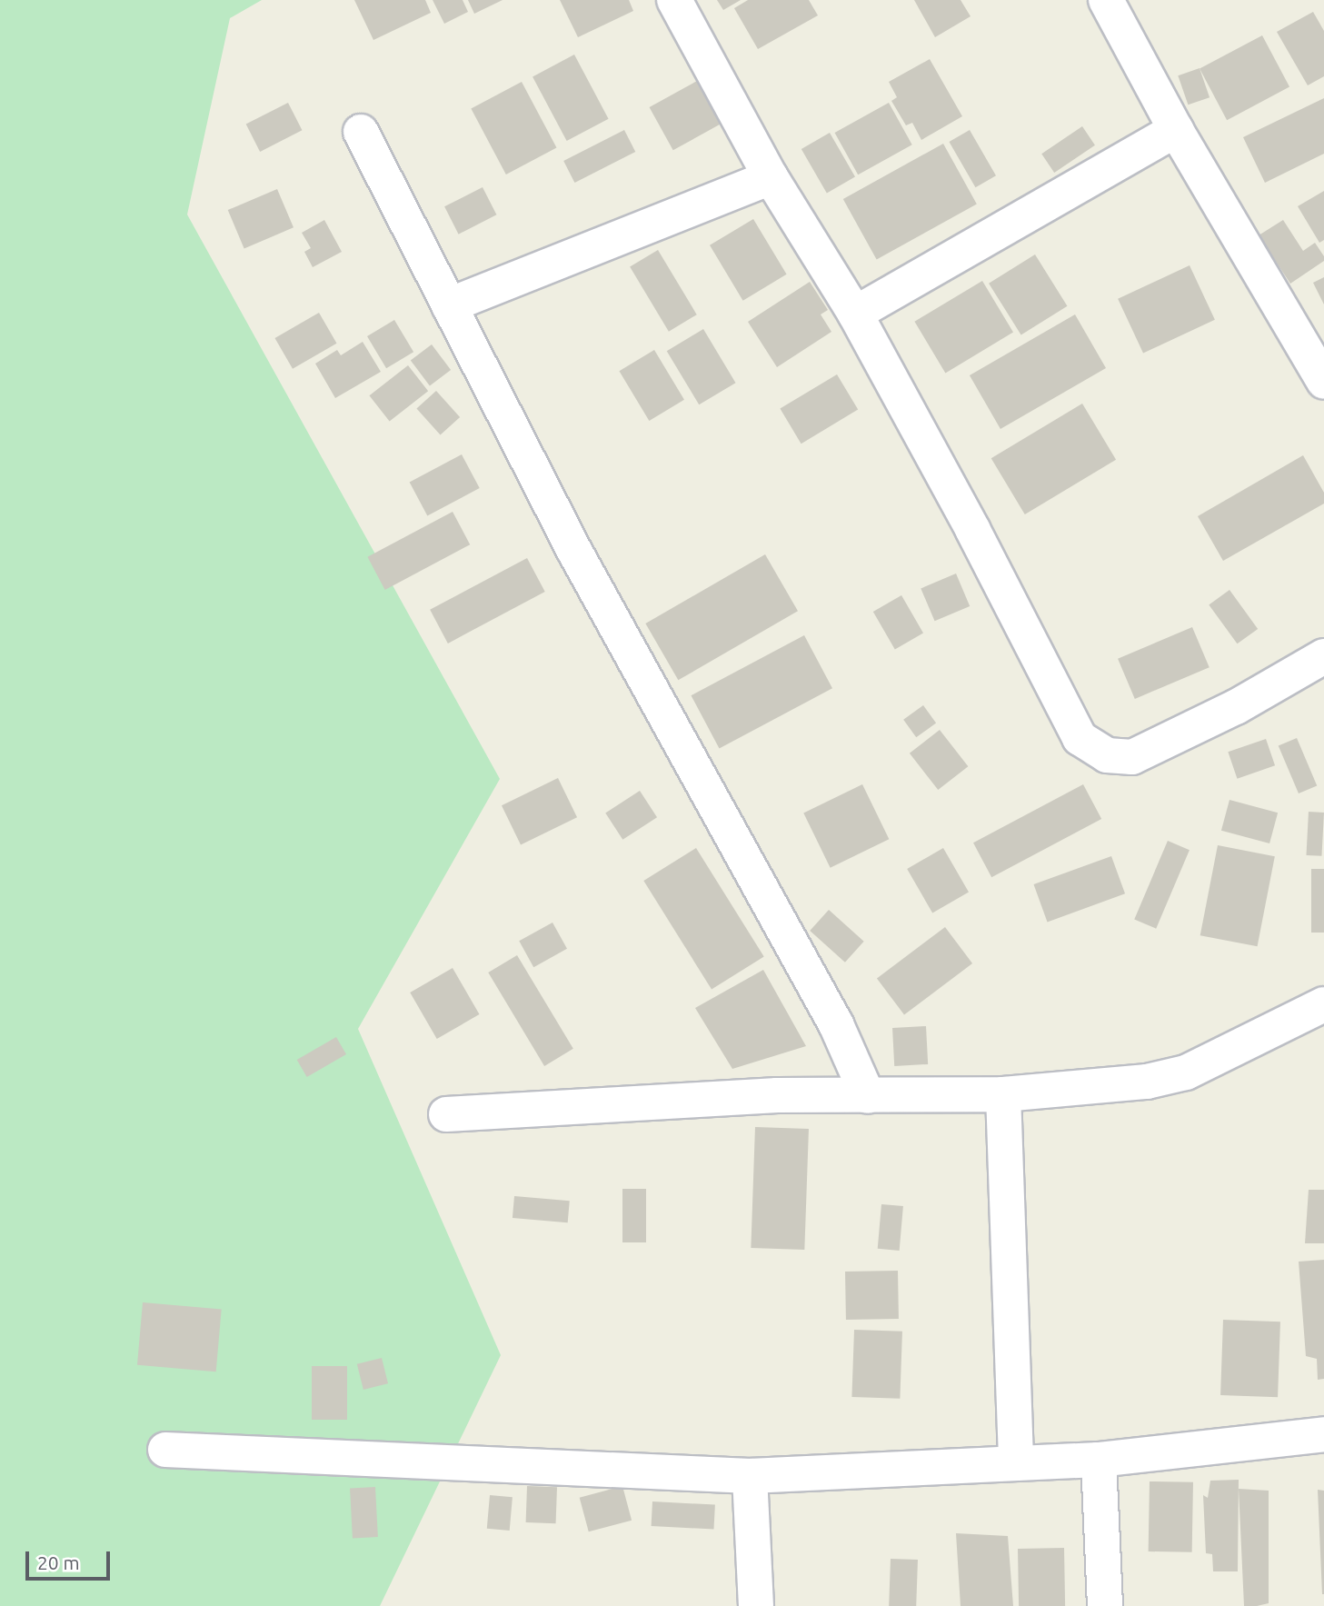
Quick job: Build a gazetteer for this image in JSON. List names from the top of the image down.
{
  "scale_bar": "20 m"
}
